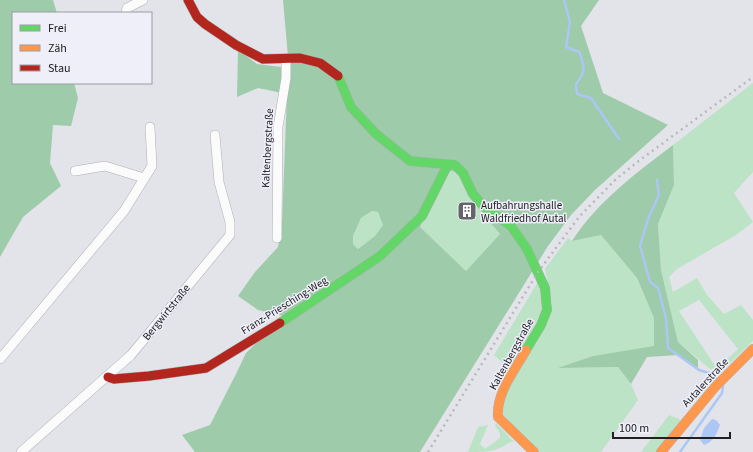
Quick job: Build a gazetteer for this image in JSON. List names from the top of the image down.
{
  "streets": {
    "street": [
      "Kaltenbergstraße",
      "Franz-Priesching-Weg",
      "Bergwirtstraße",
      "Autalerstraße"
    ]
  },
  "crossings": [
    ["Kaltenbergstraße", "Franz-Priesching-Weg"],
    ["Franz-Priesching-Weg", "Bergwirtstraße"]
  ],
  "places": {
    "building": ["Aufbahrungshalle Waldfriedhof Autal"]
  },
  "legend": ["Frei", "Zäh", "Stau"],
  "scale_bar": "100 m"
}
